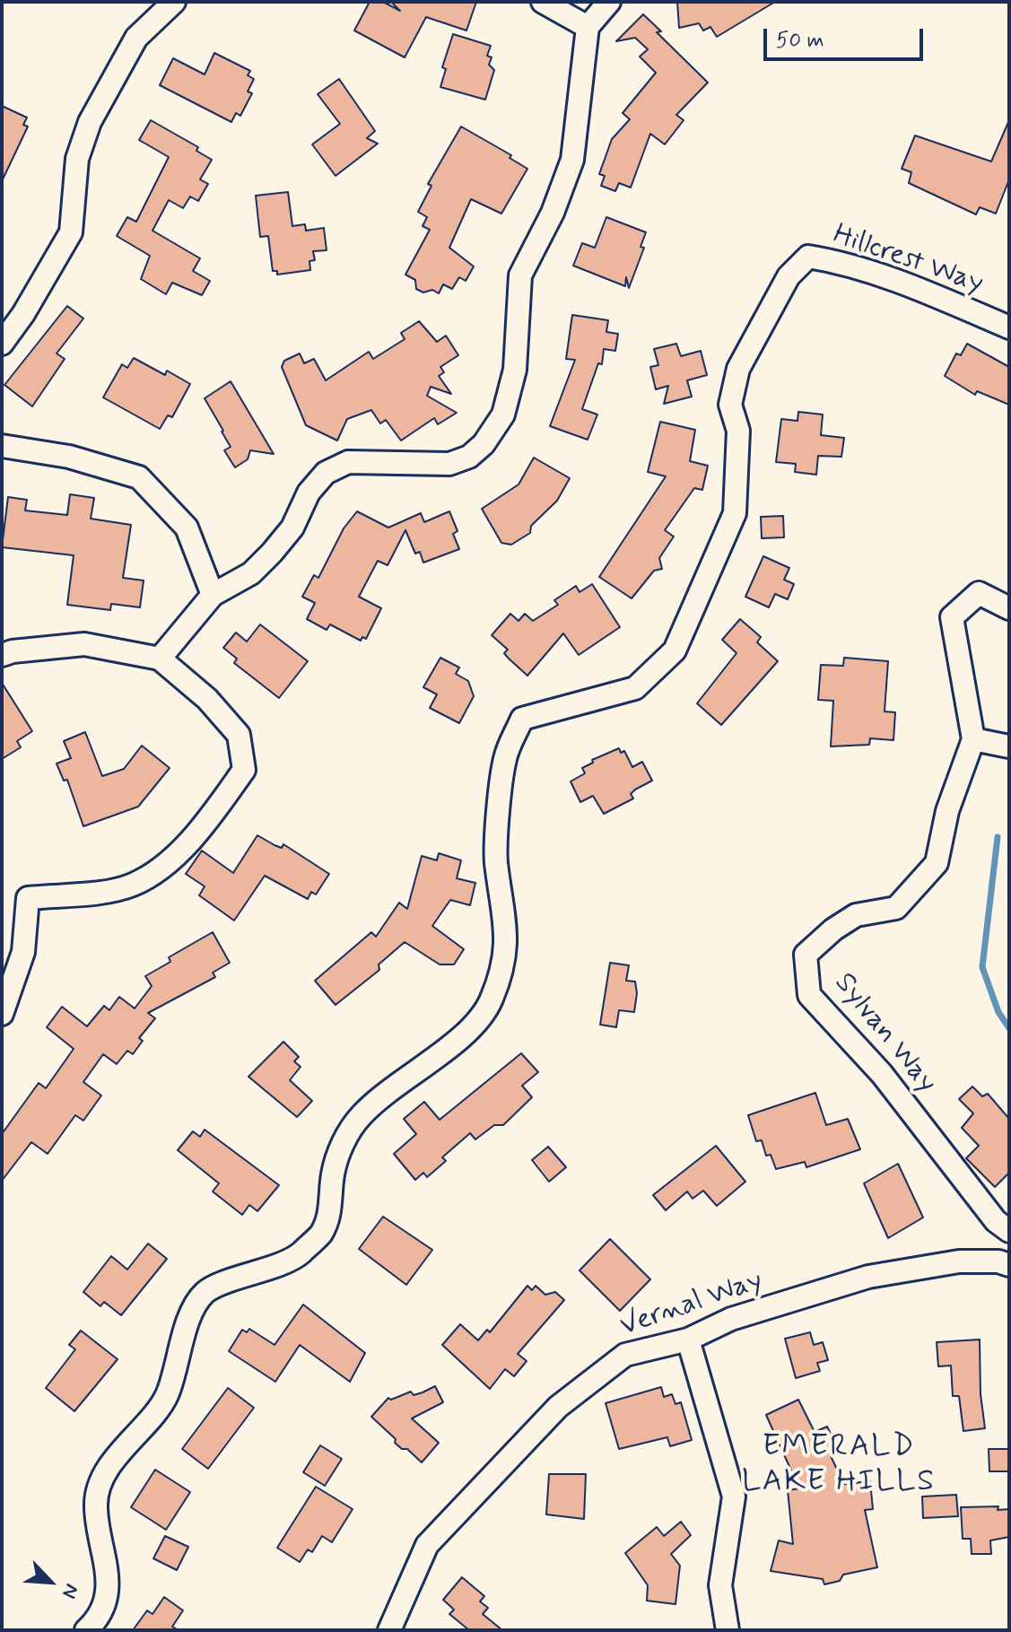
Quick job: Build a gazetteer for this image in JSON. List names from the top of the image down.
{
  "streets": {
    "street": ["Hillcrest Way", "Sylvan Way", "Vernal Way"]
  },
  "districts": ["EMERALD LAKE HILLS"],
  "scale_bar": "50 m",
  "north": "bottom right"
}
